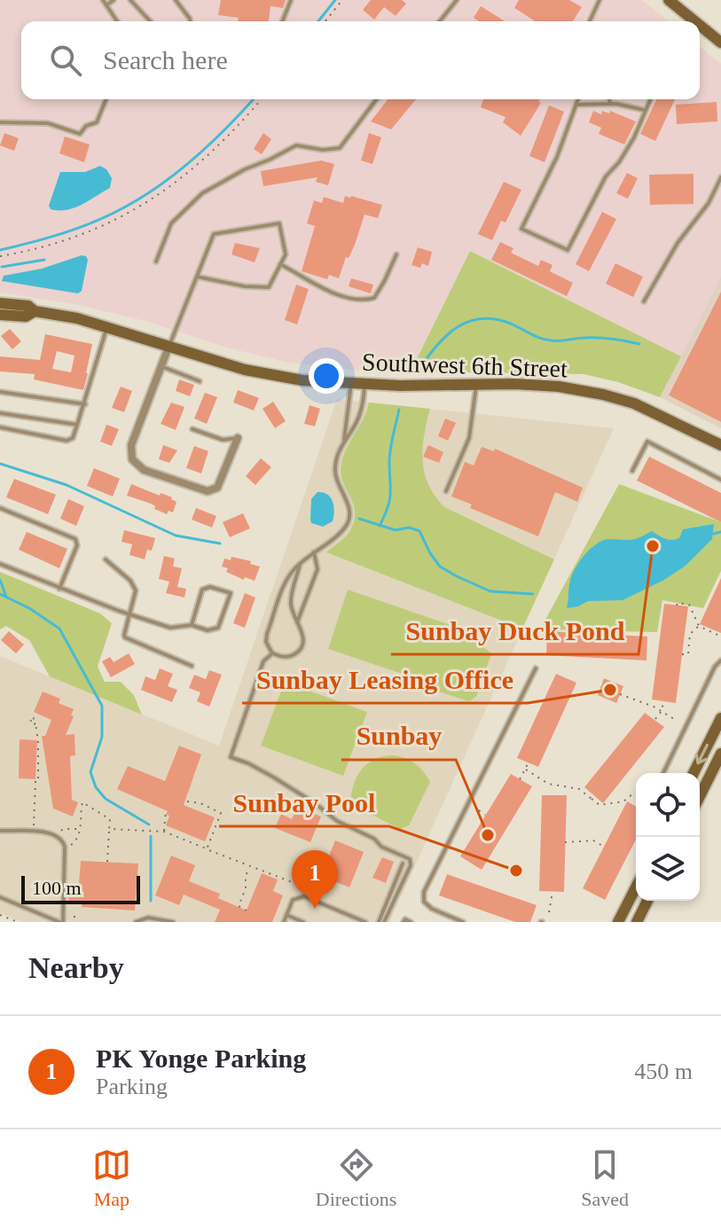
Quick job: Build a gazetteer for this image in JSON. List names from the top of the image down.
{
  "streets": {
    "street": ["Southwest 6th Street"]
  },
  "places": [
    "Sunbay Duck Pond",
    "Sunbay Leasing Office",
    "Sunbay",
    "Sunbay Pool"
  ],
  "scale_bar": "100 m",
  "page": {
    "search": "Search here",
    "pins": "1",
    "scale": "100 m",
    "heading": "Nearby",
    "list": [
      {
        "mark": "1",
        "name": "PK Yonge Parking",
        "note": "Parking",
        "value": "450 m"
      }
    ],
    "nav": ["Map", "Directions", "Saved"]
  }
}
